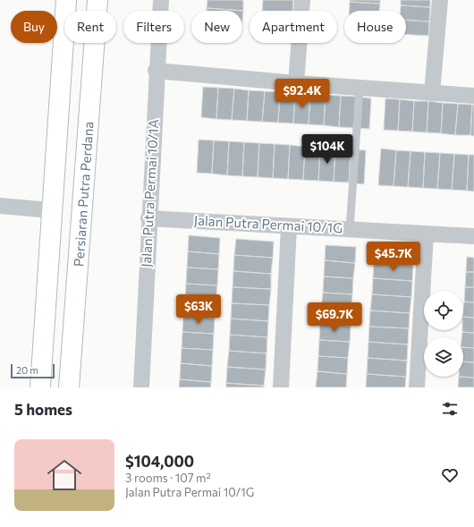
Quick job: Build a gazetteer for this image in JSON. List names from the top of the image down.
{
  "streets": {
    "main road": ["Persiaran Putra Perdana"],
    "street": ["Jalan Putra Permai 10/1A", "Jalan Putra Permai 10/1G"]
  },
  "crossings": [
    ["Jalan Putra Permai 10/1A", "Jalan Putra Permai 10/1G"]
  ],
  "scale_bar": "20 m",
  "page": {
    "chip": [
      "Buy",
      "Rent",
      "Filters",
      "New",
      "Apartment",
      "House"
    ],
    "price": [
      "$92.4K",
      "$104K",
      "$45.7K",
      "$63K",
      "$69.7K"
    ],
    "scale": "20 m",
    "heading": "5 homes",
    "list": [
      {
        "name": "$104,000",
        "note": "3 rooms · 107 m² · Jalan Putra Permai 10/1G"
      }
    ]
  }
}
